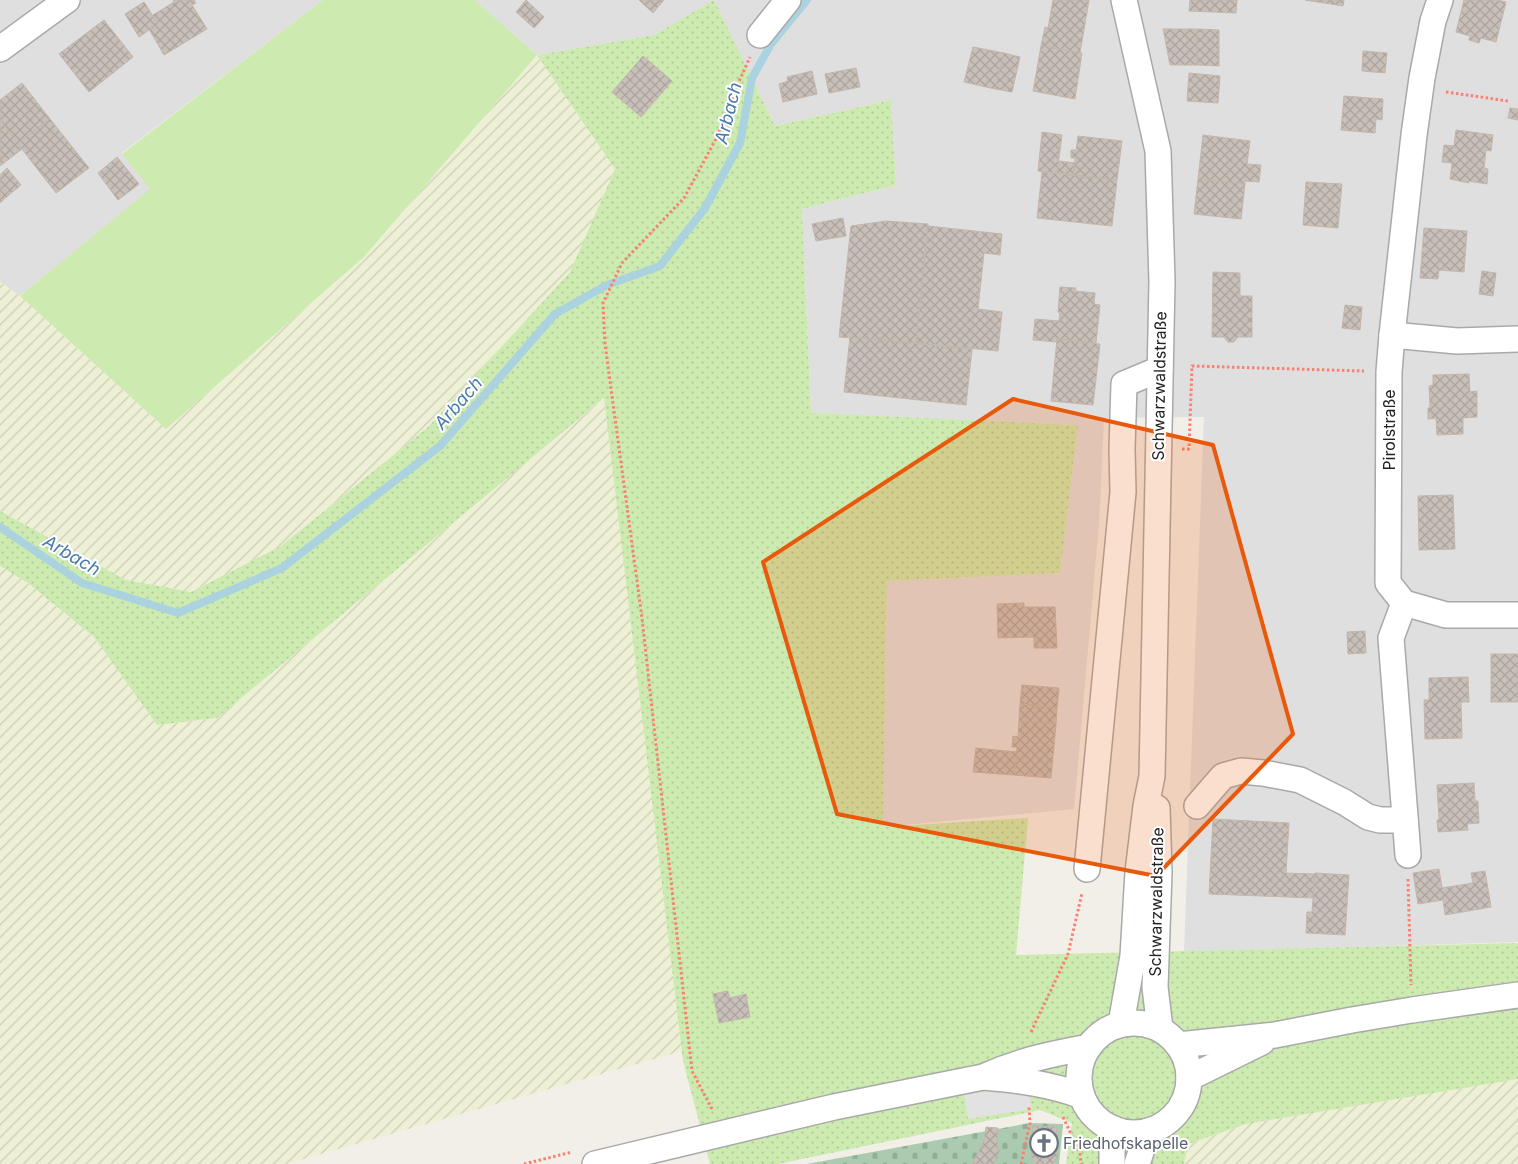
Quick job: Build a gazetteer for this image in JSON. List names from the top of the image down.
{
  "streets": {
    "street": ["Schwarzwaldstraße", "Pirolstraße"]
  },
  "water": ["Arbach"],
  "places": {
    "church": ["Friedhofskapelle"]
  }
}
